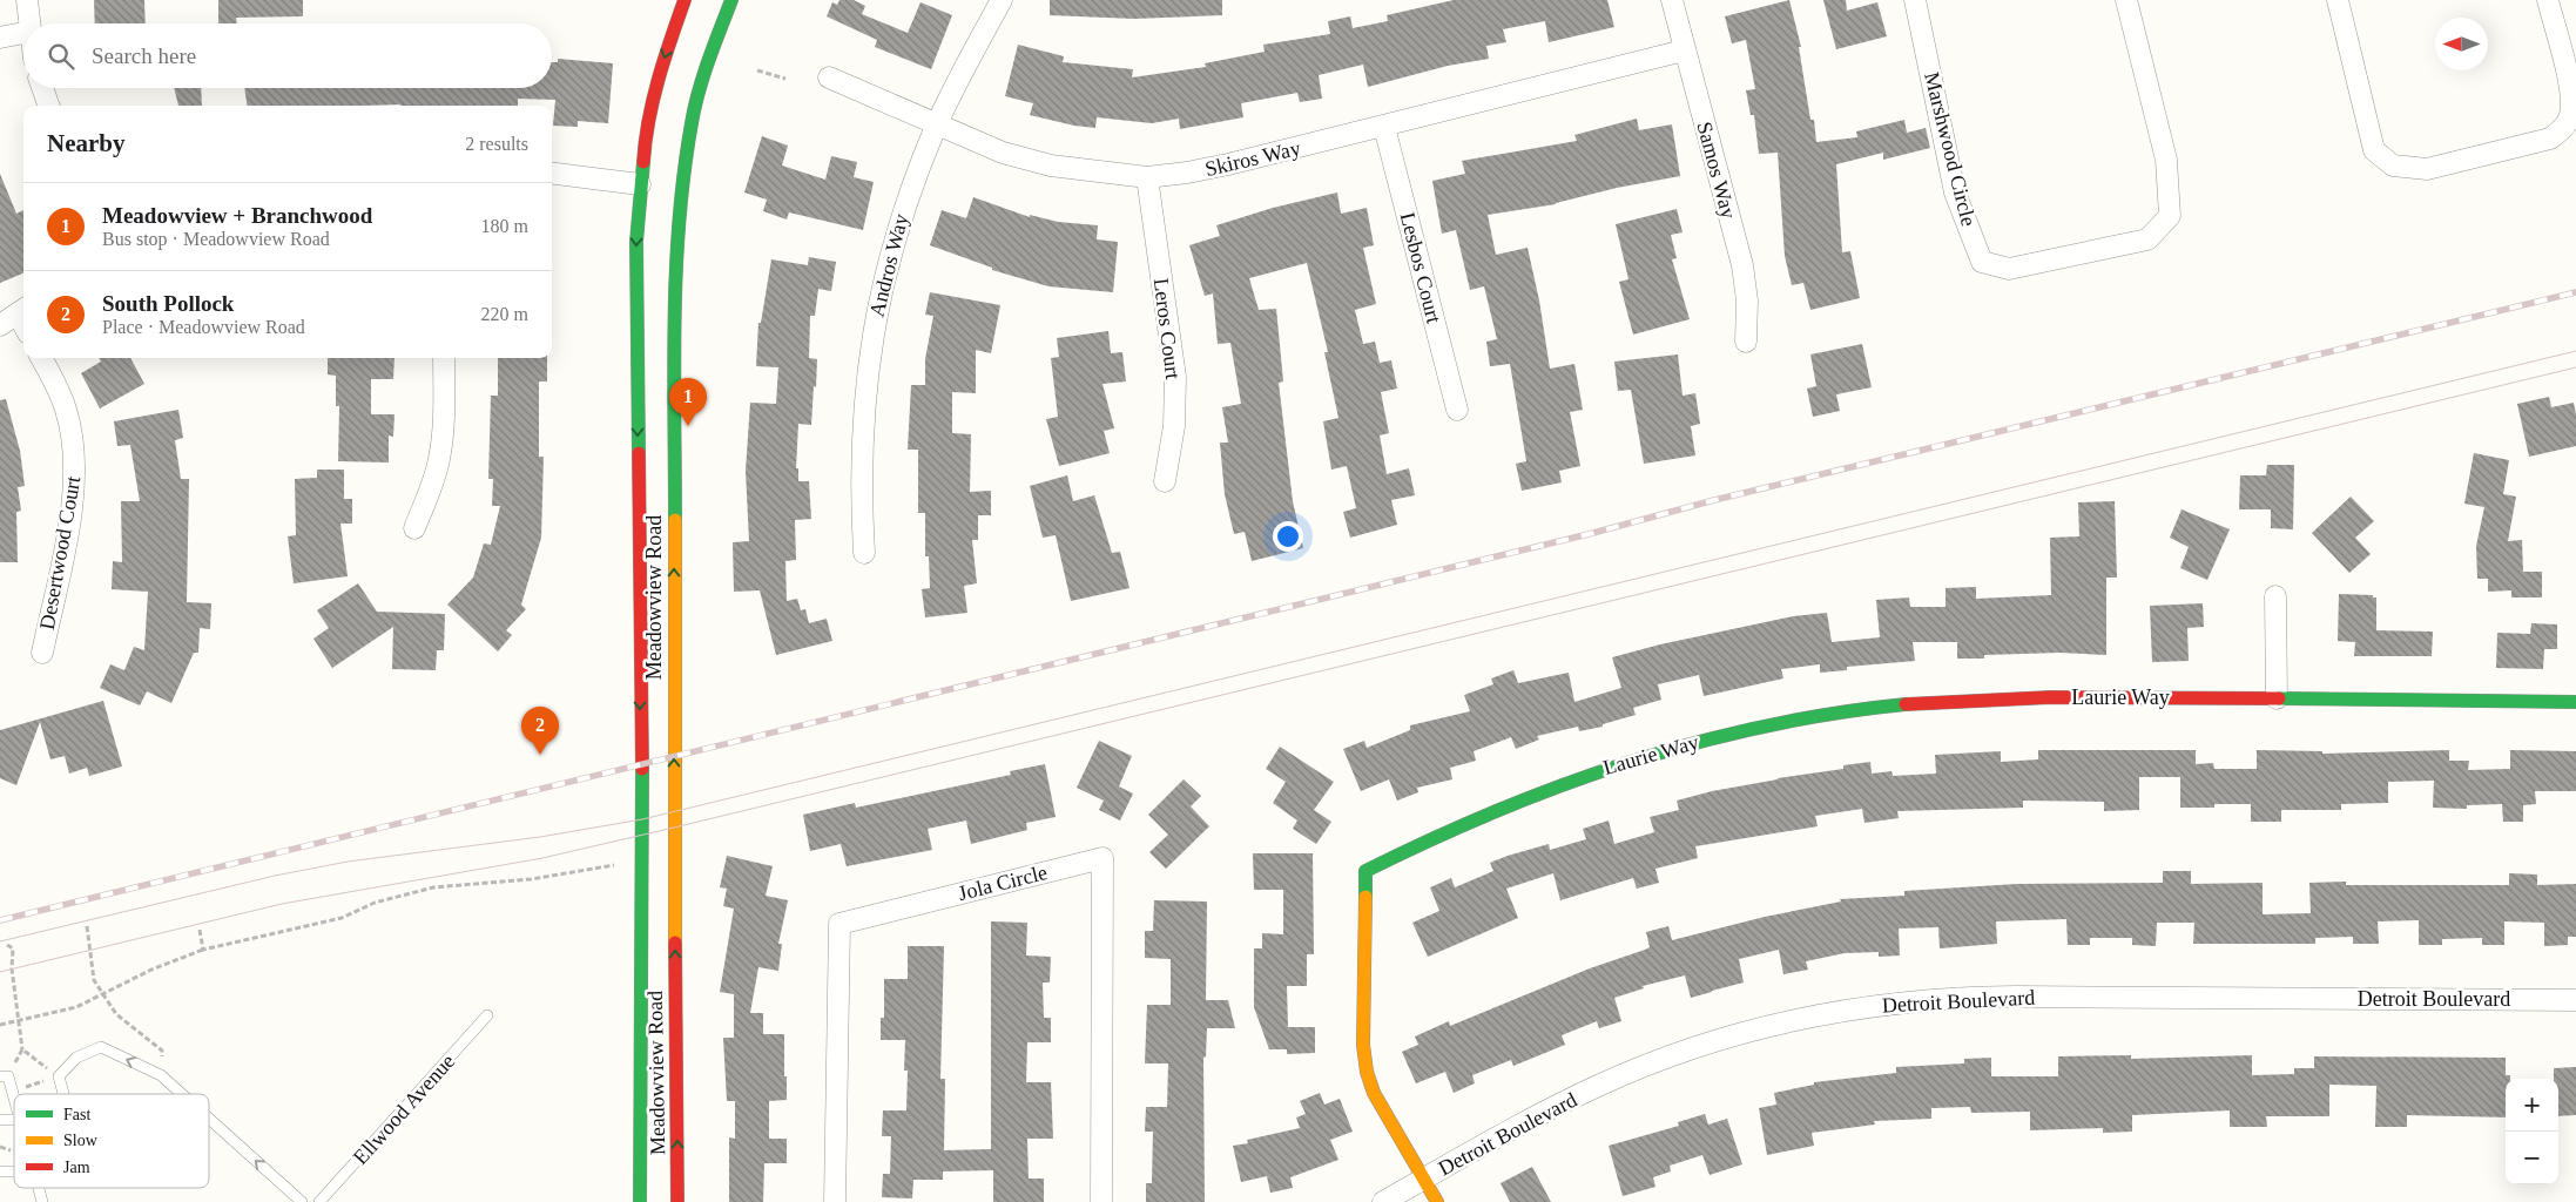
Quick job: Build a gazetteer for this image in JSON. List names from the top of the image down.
{
  "streets": {
    "main road": ["Meadowview Road", "Laurie Way"],
    "street": [
      "Marshwood Circle",
      "Skiros Way",
      "Samos Way",
      "Andros Way",
      "Lesbos Court",
      "Leros Court",
      "Desertwood Court",
      "Jola Circle",
      "Detroit Boulevard"
    ],
    "lane": ["Ellwood Avenue"]
  },
  "crossings": [
    ["Skiros Way", "Samos Way"],
    ["Skiros Way", "Andros Way"],
    ["Skiros Way", "Lesbos Court"],
    ["Skiros Way", "Leros Court"],
    ["Laurie Way", "Detroit Boulevard"]
  ],
  "legend": ["Fast", "Slow", "Jam"],
  "north": "left",
  "page": {
    "search": "Search here",
    "heading": ["Nearby", "2 results"],
    "list": [
      {
        "mark": "1",
        "name": "Meadowview + Branchwood",
        "note": "Bus stop · Meadowview Road",
        "value": "180 m"
      },
      {
        "mark": "2",
        "name": "South Pollock",
        "note": "Place · Meadowview Road",
        "value": "220 m"
      }
    ],
    "pins": ["1", "2"],
    "map_buttons": ["+", "−"]
  }
}
